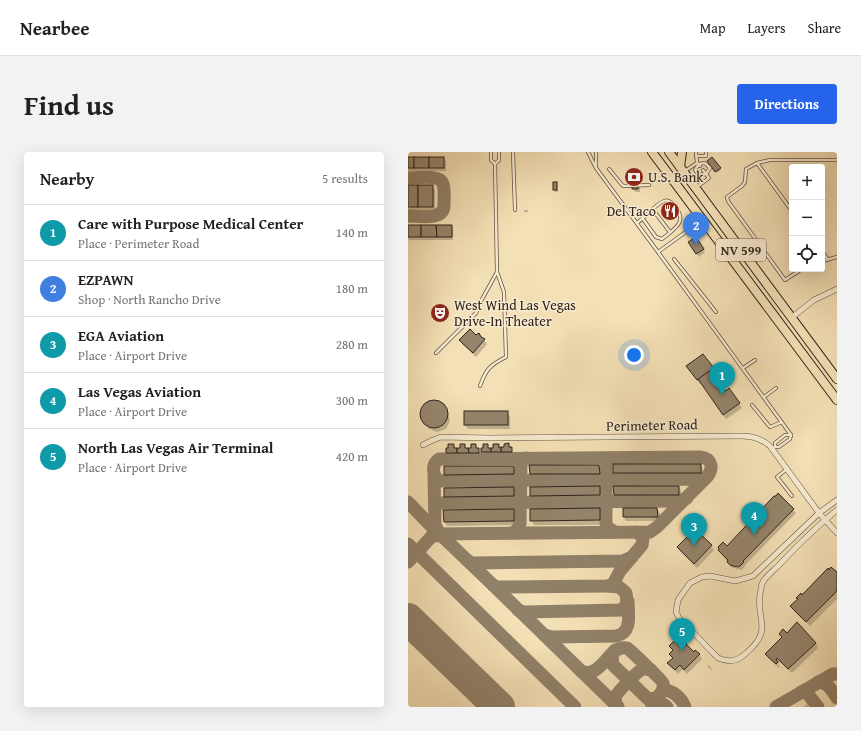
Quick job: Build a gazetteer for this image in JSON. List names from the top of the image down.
{
  "streets": {
    "main road": ["NV 599"],
    "street": ["Perimeter Road"]
  },
  "places": {
    "bank": ["U.S. Bank"],
    "restaurant": ["Del Taco"],
    "theatre": ["West Wind Las Vegas Drive-In Theater"]
  },
  "page": {
    "header": "Nearbee",
    "nav": ["Map", "Layers", "Share"],
    "title": "Find us",
    "buttons": "Directions",
    "heading": ["Nearby", "5 results"],
    "map_buttons": ["+", "−"],
    "list": [
      {
        "mark": "1",
        "name": "Care with Purpose Medical Center",
        "note": "Place · Perimeter Road",
        "value": "140 m"
      },
      {
        "mark": "2",
        "name": "EZPAWN",
        "note": "Shop · North Rancho Drive",
        "value": "180 m"
      },
      {
        "mark": "3",
        "name": "EGA Aviation",
        "note": "Place · Airport Drive",
        "value": "280 m"
      },
      {
        "mark": "4",
        "name": "Las Vegas Aviation",
        "note": "Place · Airport Drive",
        "value": "300 m"
      },
      {
        "mark": "5",
        "name": "North Las Vegas Air Terminal",
        "note": "Place · Airport Drive",
        "value": "420 m"
      }
    ],
    "pins": [
      "2",
      "1",
      "4",
      "3",
      "5"
    ]
  }
}
